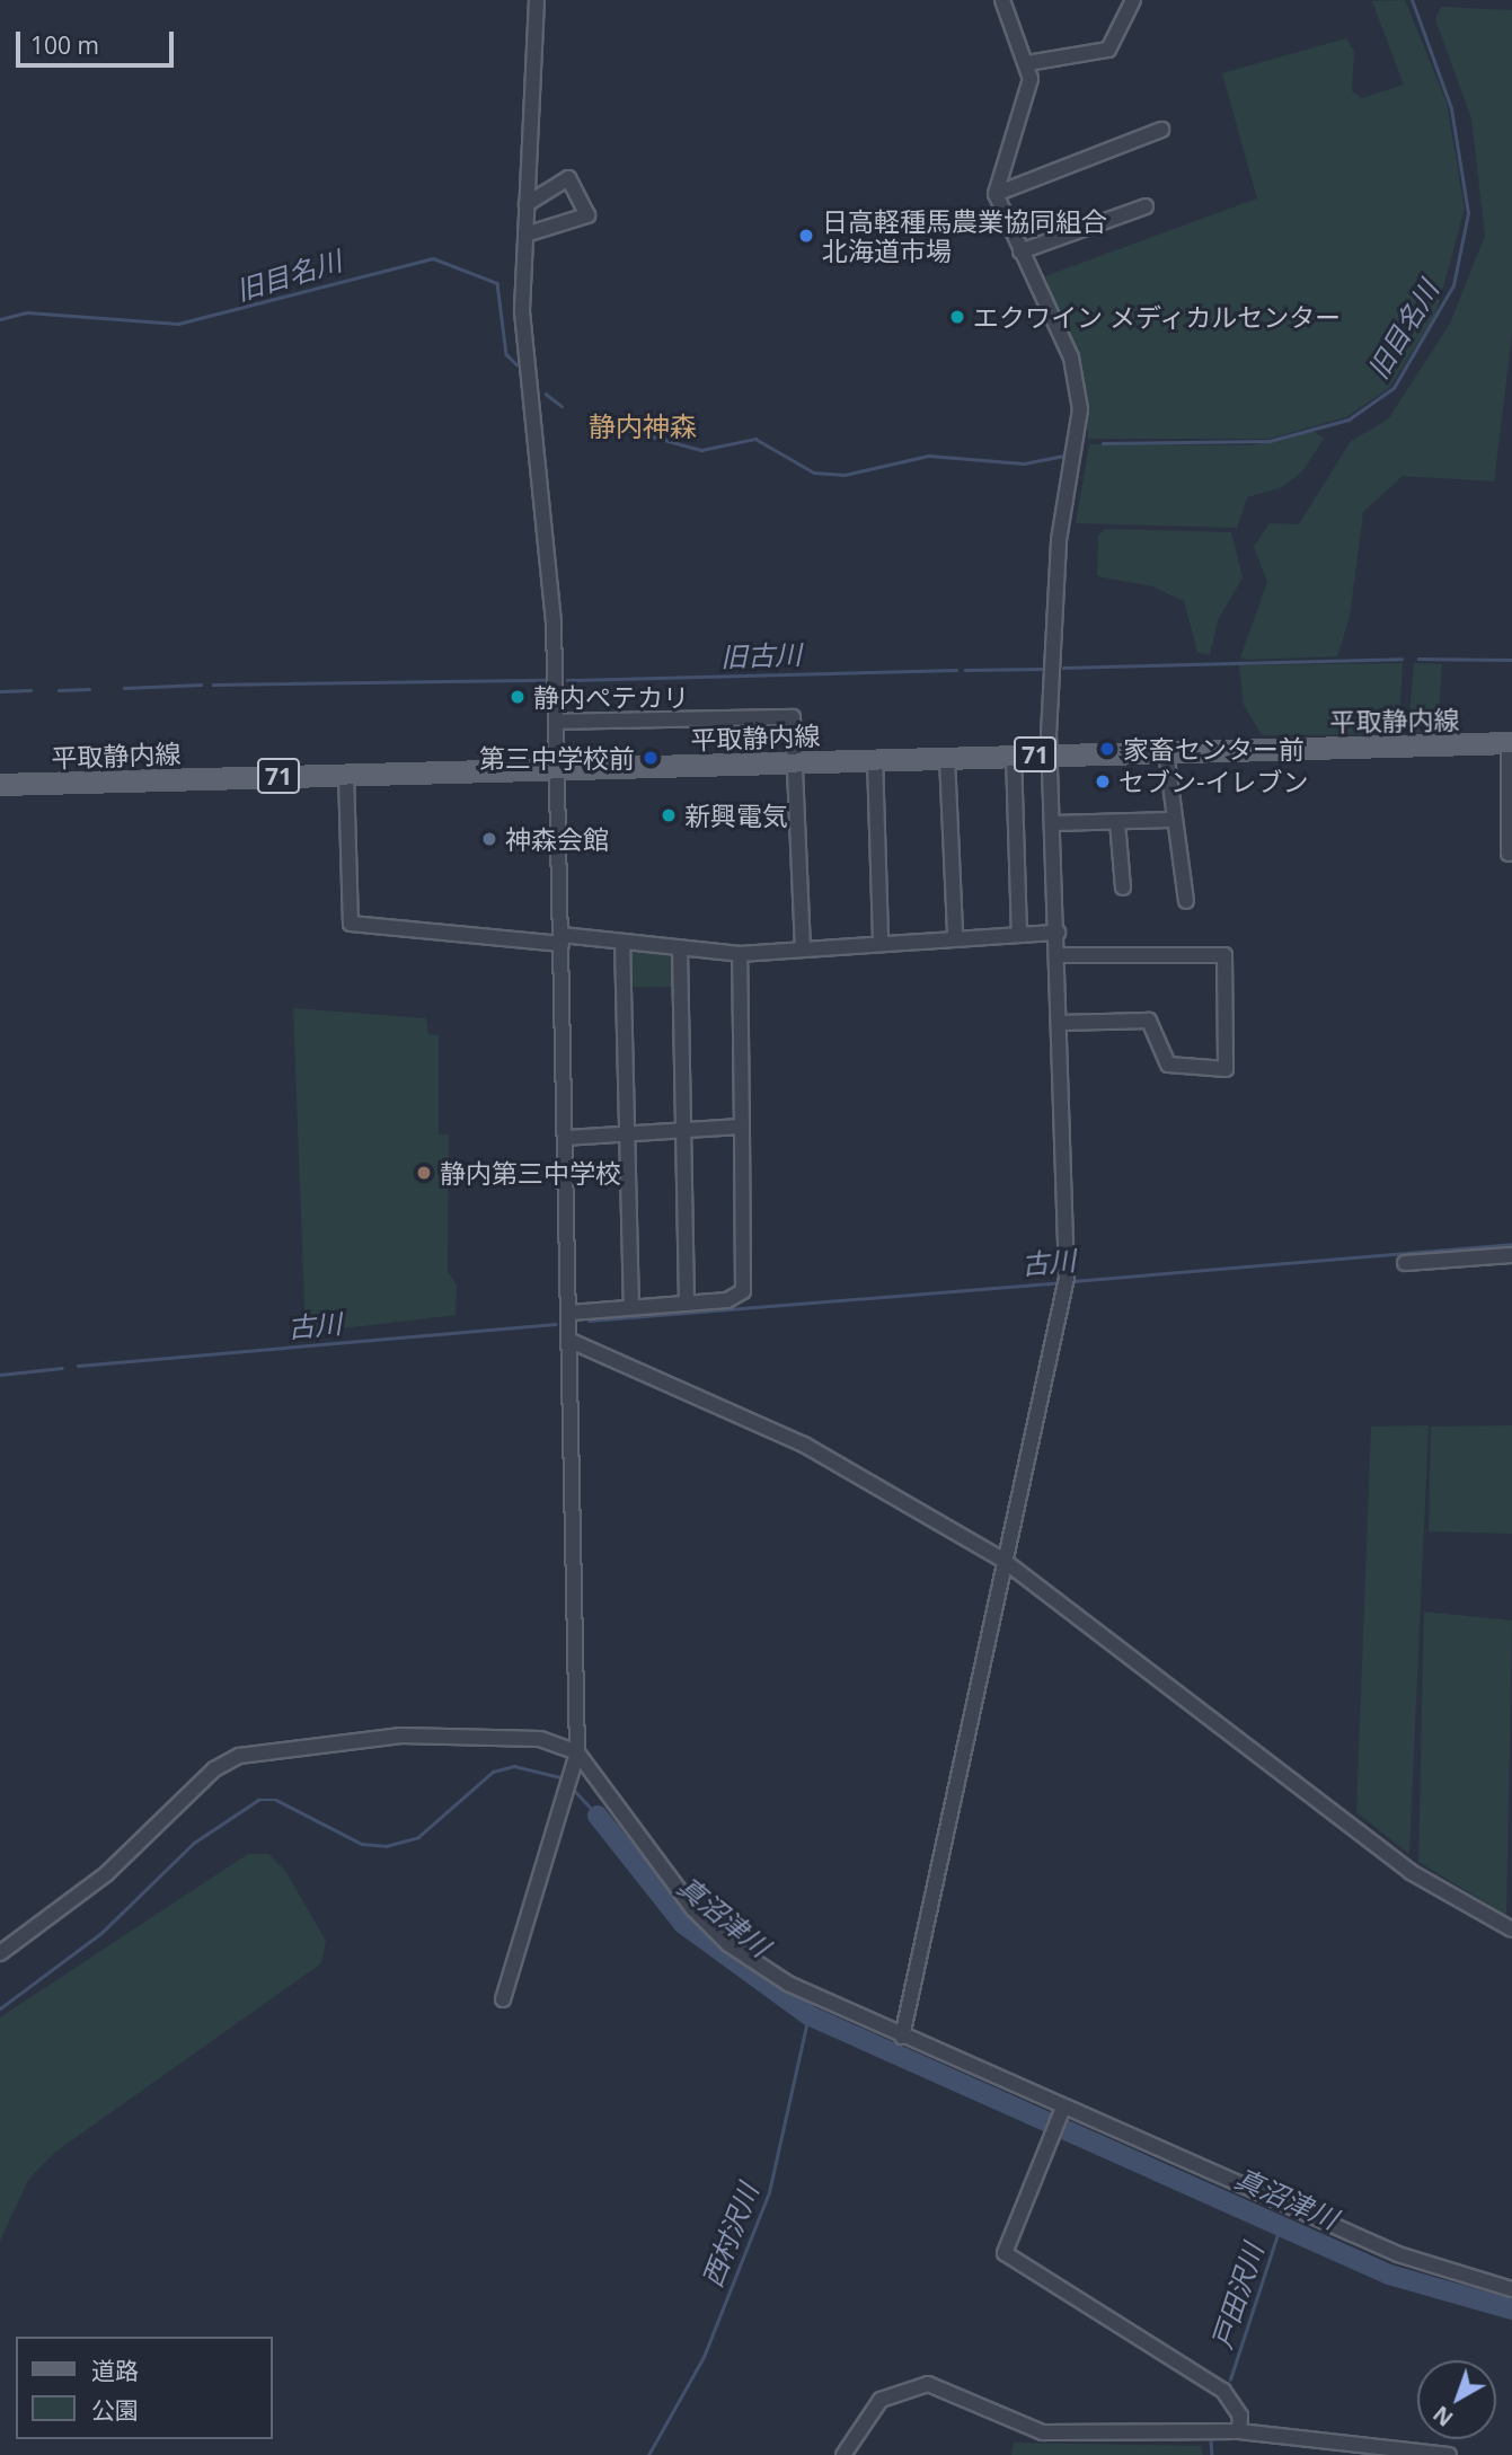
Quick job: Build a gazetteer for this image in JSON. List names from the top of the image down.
{
  "streets": {
    "main road": ["平取静内線", "71"]
  },
  "districts": ["静内神森"],
  "water": [
    "旧目名川",
    "旧古川",
    "古川",
    "真沼津川",
    "西村沢川",
    "戸田沢川"
  ],
  "places": [
    "日高軽種馬農業協同組合 北海道市場",
    "エクワイン メディカルセンター",
    "静内ぺテカリ",
    "家畜センター前",
    "第三中学校前",
    "セブン-イレブン",
    "新興電気",
    "神森会館",
    "静内第三中学校"
  ],
  "legend": ["道路", "公園"],
  "scale_bar": "100 m",
  "north": "bottom left"
}
